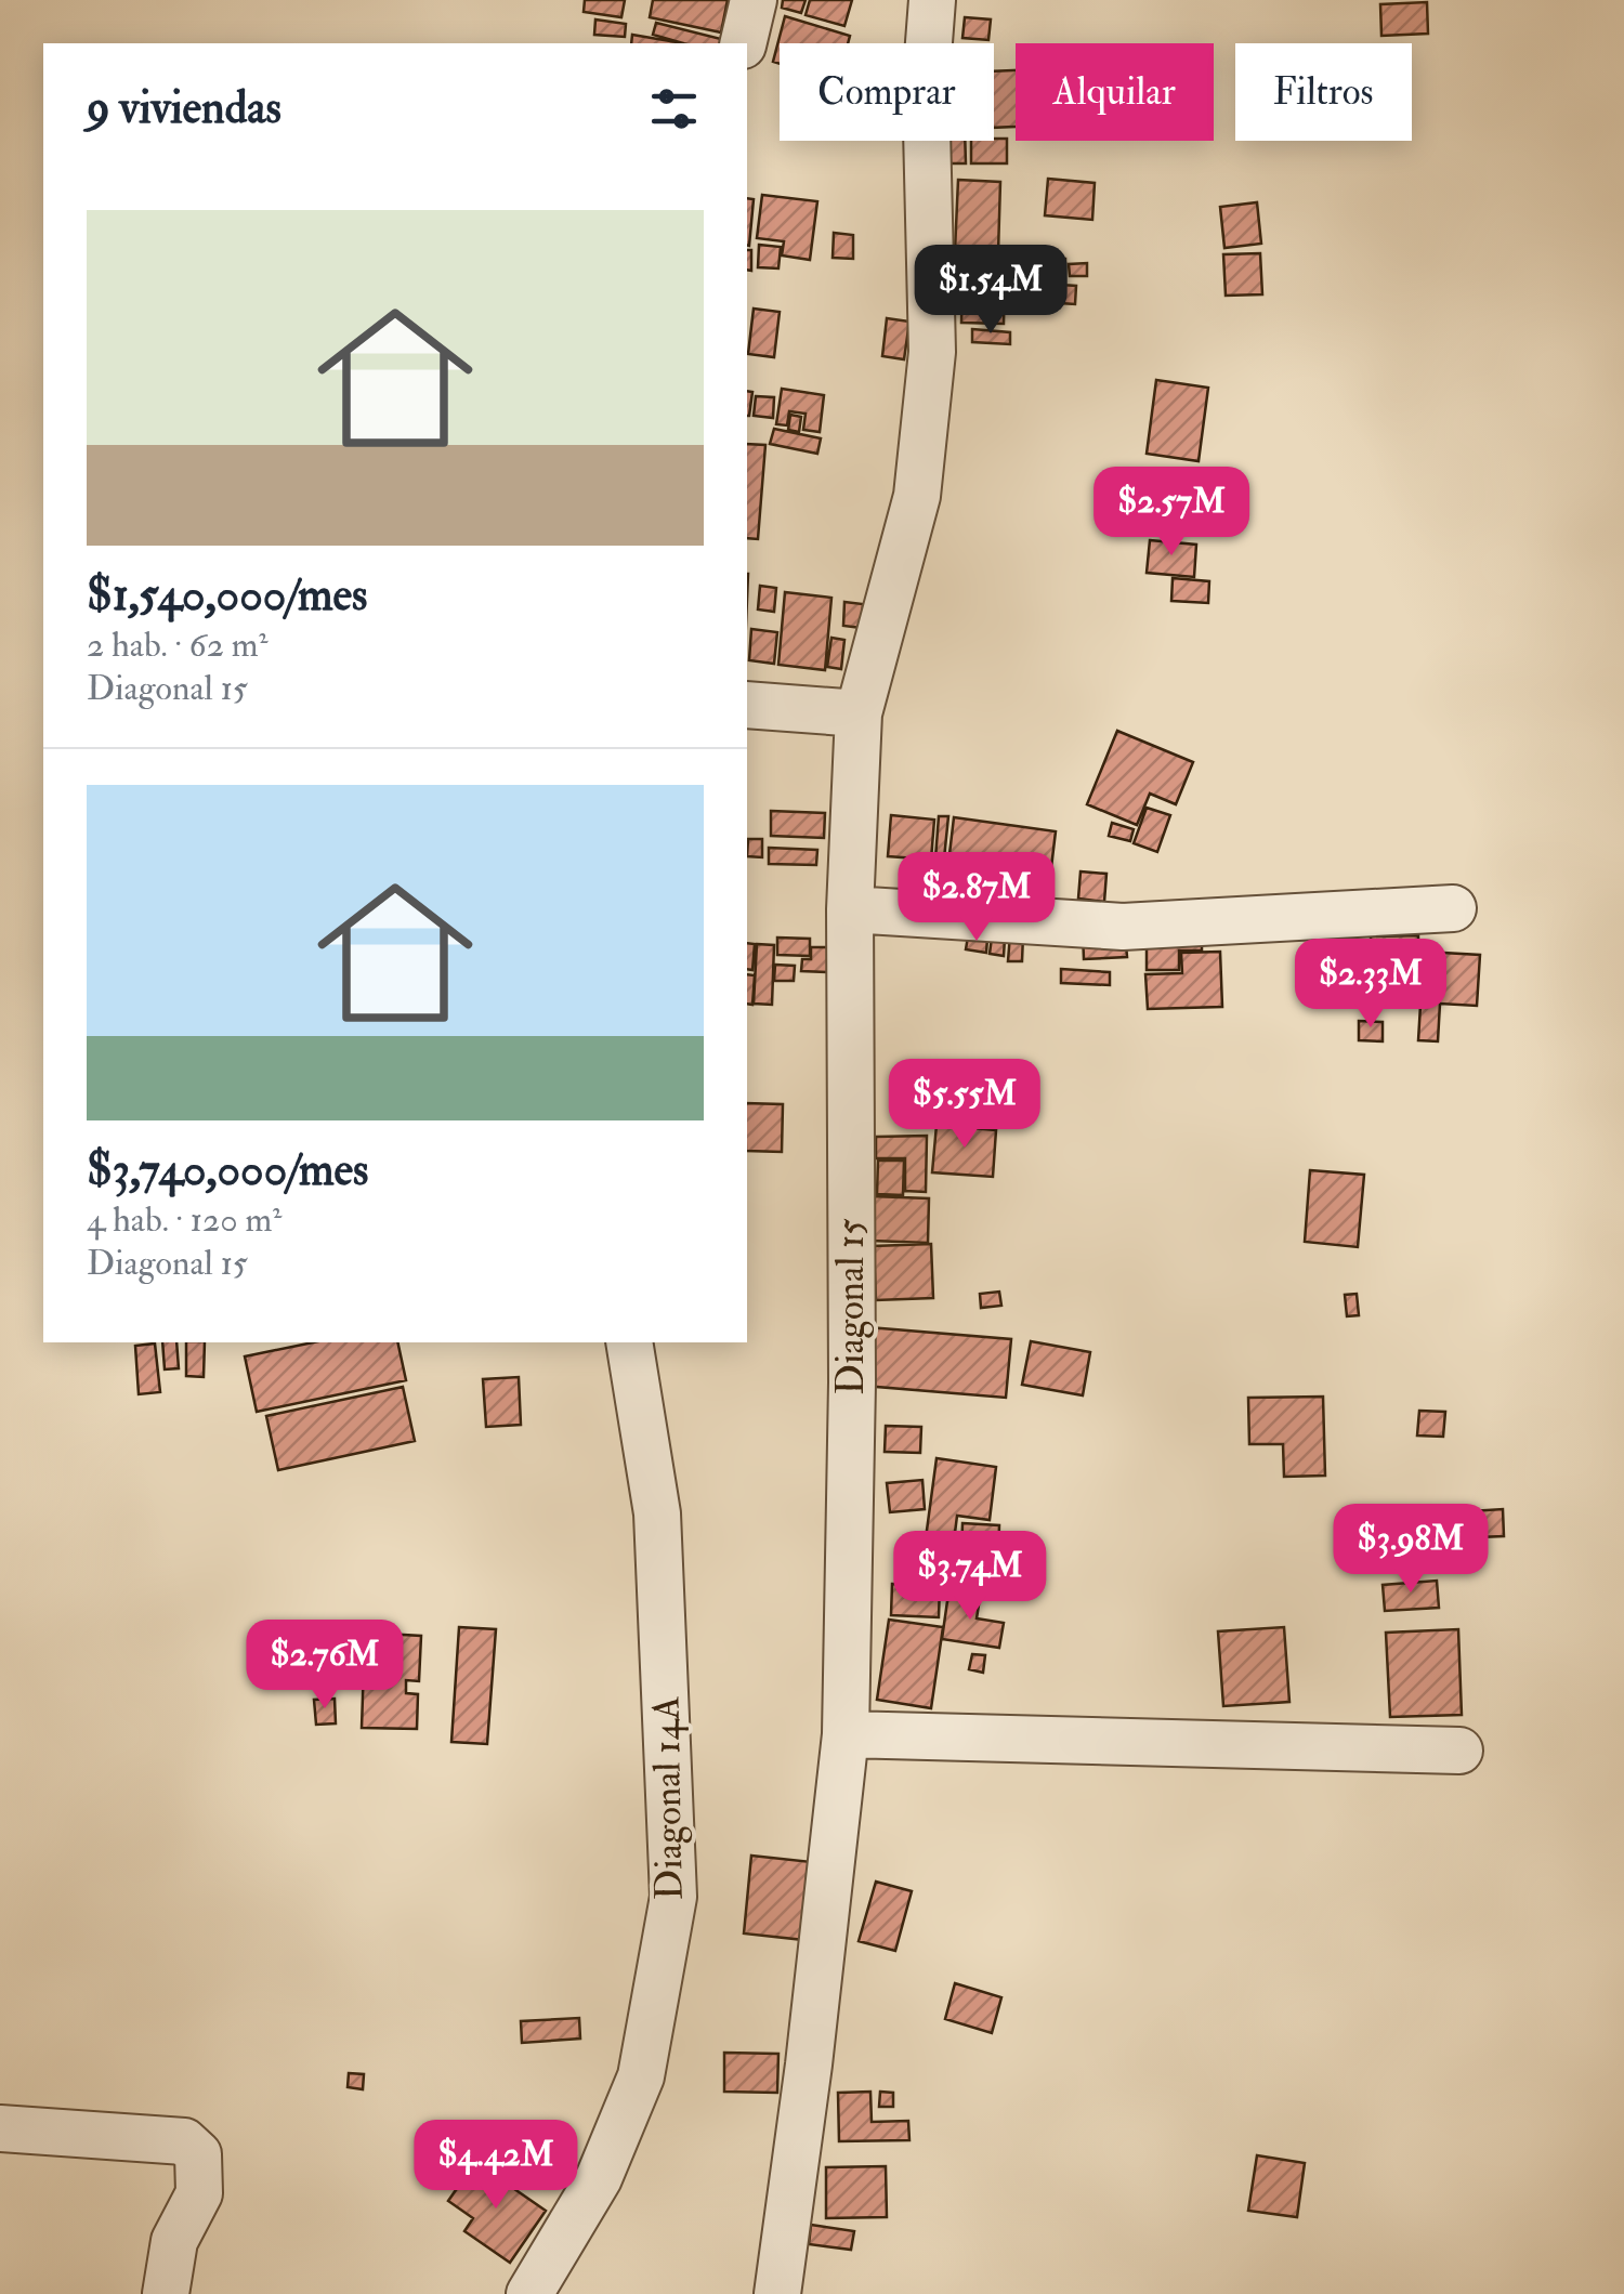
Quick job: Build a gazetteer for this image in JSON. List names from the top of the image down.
{
  "streets": {
    "street": ["Diagonal 15", "Diagonal 14A"]
  },
  "page": {
    "chip": ["Comprar", "Alquilar", "Filtros"],
    "heading": "9 viviendas",
    "list": [
      {
        "name": "$1,540,000/mes",
        "note": "2 hab. · 62 m² · Diagonal 15"
      },
      {
        "name": "$3,740,000/mes",
        "note": "4 hab. · 120 m² · Diagonal 15"
      }
    ],
    "price": [
      "$1.54M",
      "$2.57M",
      "$2.87M",
      "$2.33M",
      "$5.55M",
      "$3.98M",
      "$3.74M",
      "$2.76M",
      "$4.42M"
    ]
  }
}
